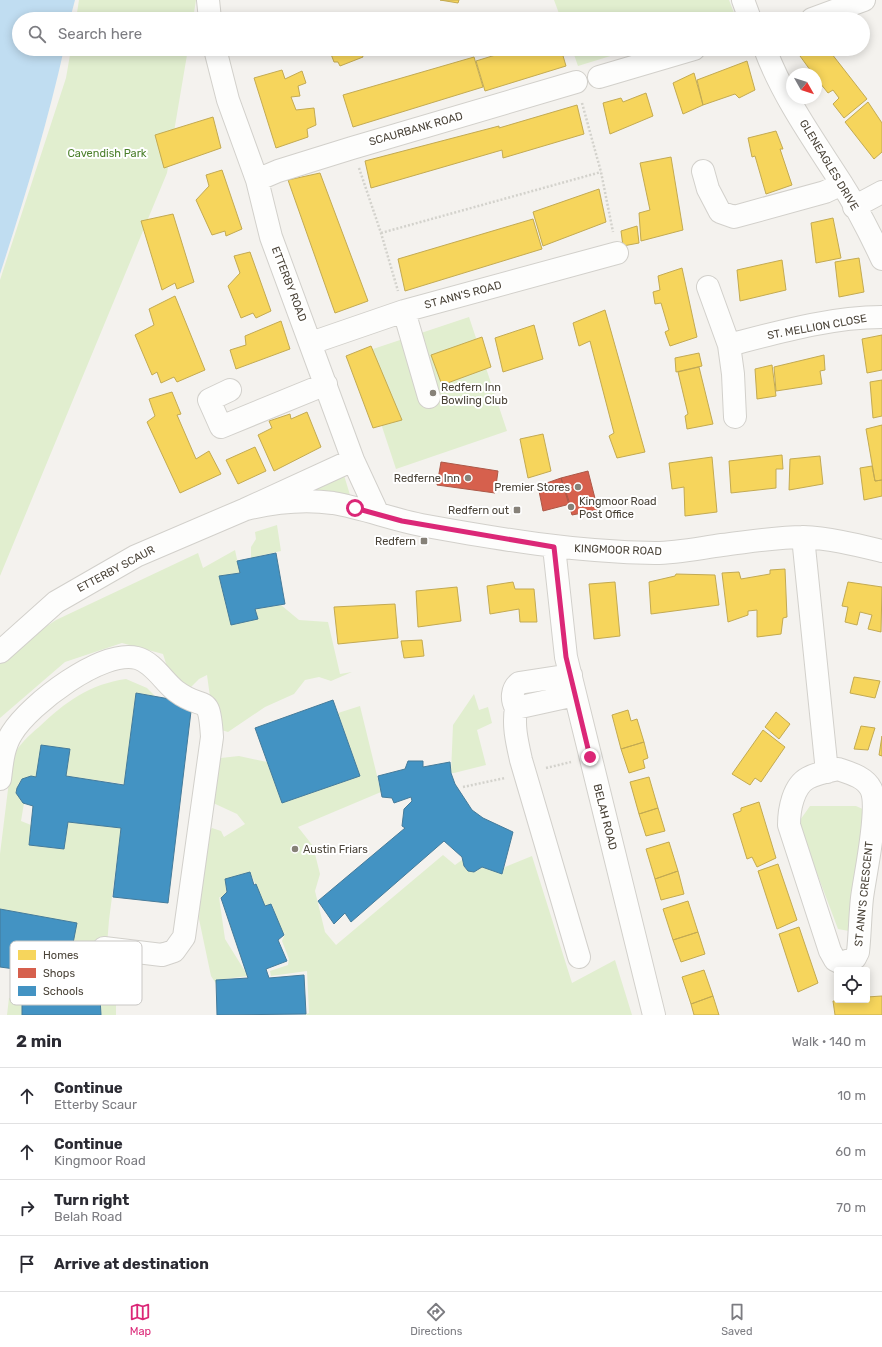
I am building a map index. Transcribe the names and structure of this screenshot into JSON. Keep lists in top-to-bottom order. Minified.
{"streets":{"street":["SCAURBANK ROAD","GLENEAGLES DRIVE","ETTERBY ROAD","ST ANN'S ROAD","ST. MELLION CLOSE","KINGMOOR ROAD","ETTERBY SCAUR","BELAH ROAD","ST ANN'S CRESCENT"]},"crossings":[["SCAURBANK ROAD","ETTERBY ROAD"],["ETTERBY ROAD","ST ANN'S ROAD"],["ETTERBY ROAD","KINGMOOR ROAD"],["ETTERBY ROAD","ETTERBY SCAUR"],["KINGMOOR ROAD","ETTERBY SCAUR"],["KINGMOOR ROAD","BELAH ROAD"]],"parks":["Cavendish Park"],"places":{"other":["Redfern Inn Bowling Club","Redferne Inn","Premier Stores","Kingmoor Road Post Office","Austin Friars"],"transit":["Redfern out","Redfern"]},"legend":["Homes","Shops","Schools"],"north":"bottom right","page":{"search":"Search here","heading":["2 min","Walk · 140 m"],"list":[["Continue","Etterby Scaur","10 m"],["Continue","Kingmoor Road","60 m"],["Turn right","Belah Road","70 m"],"Arrive at destination"],"nav":["Map","Directions","Saved"]}}
